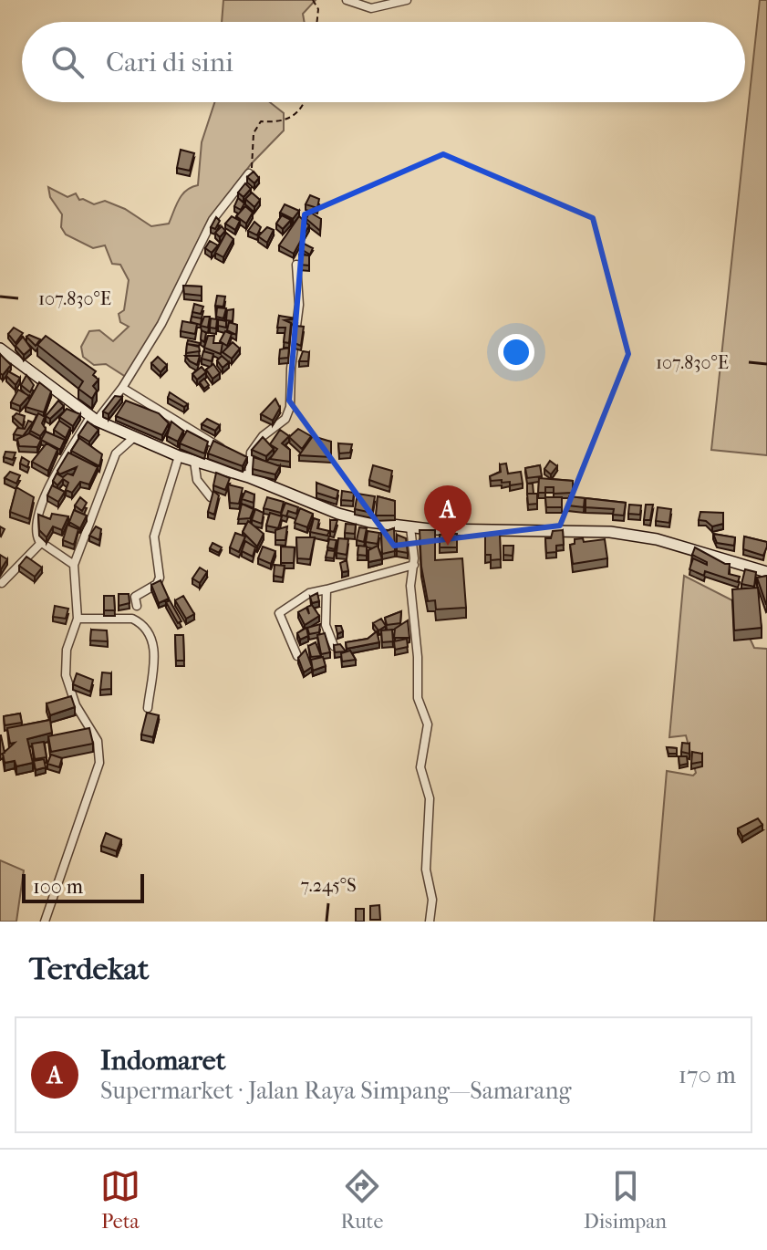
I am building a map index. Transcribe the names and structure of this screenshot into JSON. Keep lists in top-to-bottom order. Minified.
{"scale_bar":"100 m","page":{"search":"Cari di sini","pins":"A","scale":"100 m","heading":"Terdekat","list":[{"mark":"A","name":"Indomaret","note":"Supermarket · Jalan Raya Simpang—Samarang","value":"170 m"}],"nav":["Peta","Rute","Disimpan"]},"coordinates":["107.830°E","7.245°S"]}
